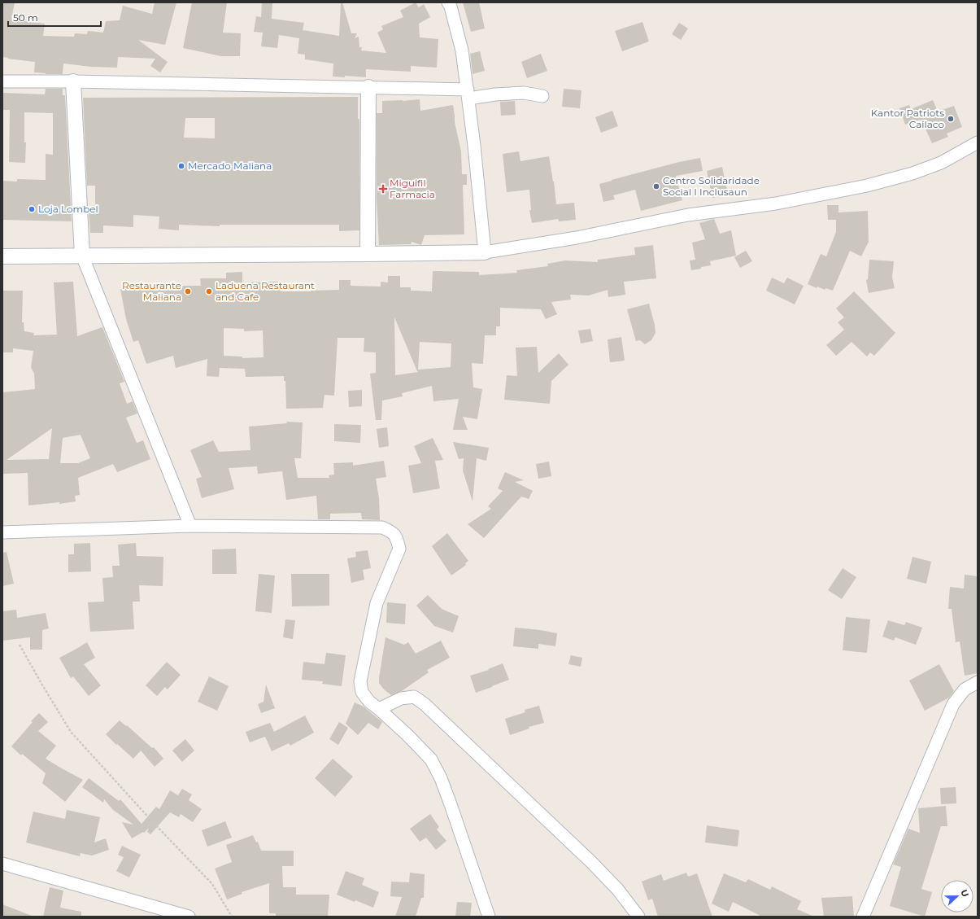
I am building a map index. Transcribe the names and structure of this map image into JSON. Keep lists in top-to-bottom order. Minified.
{"places":{"other":["Kantor Patriots Cailaco","Mercado Maliana","Centro Solidaridade Social I Inclusaun","Loja Lombel","Restaurante Maliana","Laduena Restaurant and Cafe"],"health":["Miguifil Farmacia"]},"scale_bar":"50 m","north":"right"}
